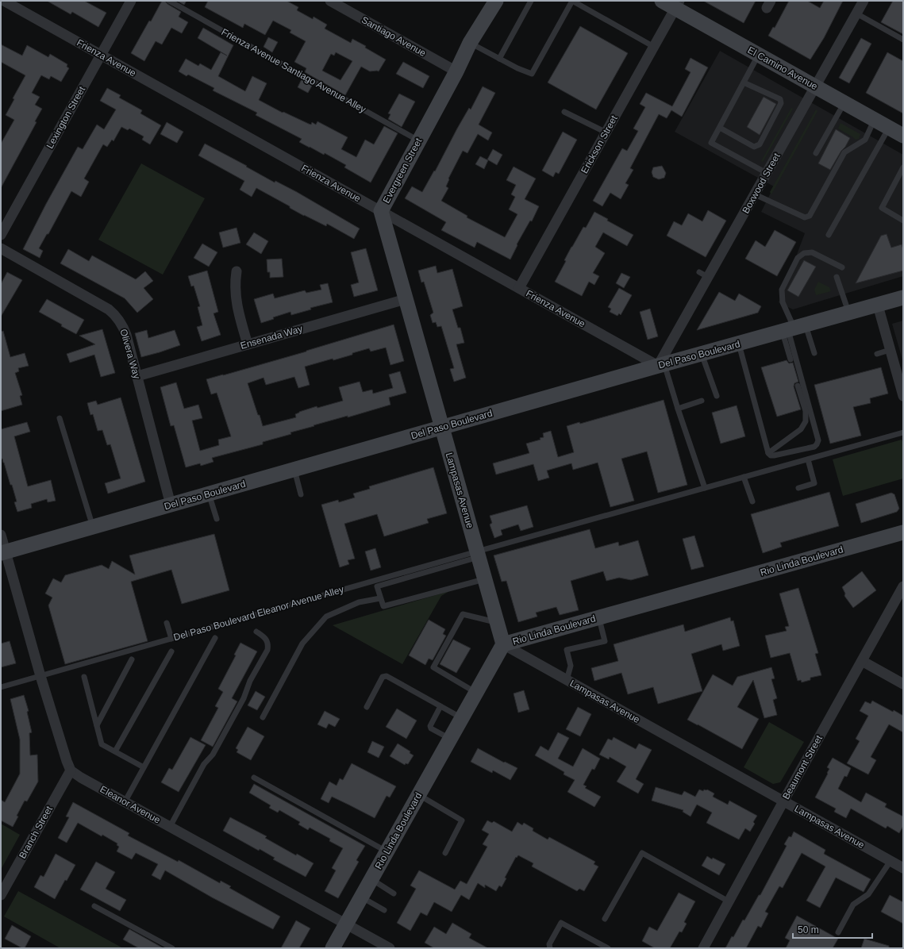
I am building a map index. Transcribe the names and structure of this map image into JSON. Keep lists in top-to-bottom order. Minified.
{"streets":{"main road":["El Camino Avenue","Evergreen Street","Del Paso Boulevard","Lampasas Avenue","Rio Linda Boulevard"],"street":["Santiago Avenue","Frienza Avenue","Lexington Street","Erickson Street","Boxwood Street","Ensenada Way","Olivera Way","Beaumont Street","Eleanor Avenue","Branch Street"],"lane":["Frienza Avenue Santiago Avenue Alley","Del Paso Boulevard Eleanor Avenue Alley"]},"crossings":[["Santiago Avenue","Evergreen Street"],["Frienza Avenue","Lexington Street"],["Frienza Avenue","Erickson Street"],["Frienza Avenue","Evergreen Street"],["Frienza Avenue","Boxwood Street"],["Frienza Avenue","Del Paso Boulevard"],["El Camino Avenue","Erickson Street"],["El Camino Avenue","Boxwood Street"],["Frienza Avenue Santiago Avenue Alley","Evergreen Street"],["Evergreen Street","Ensenada Way"],["Evergreen Street","Del Paso Boulevard"],["Evergreen Street","Lampasas Avenue"],["Boxwood Street","Del Paso Boulevard"],["Ensenada Way","Olivera Way"],["Olivera Way","Del Paso Boulevard"],["Del Paso Boulevard","Lampasas Avenue"],["Lampasas Avenue","Rio Linda Boulevard"],["Lampasas Avenue","Del Paso Boulevard Eleanor Avenue Alley"],["Lampasas Avenue","Beaumont Street"],["Rio Linda Boulevard","Eleanor Avenue"],["Eleanor Avenue","Branch Street"]],"scale_bar":"50 m"}
